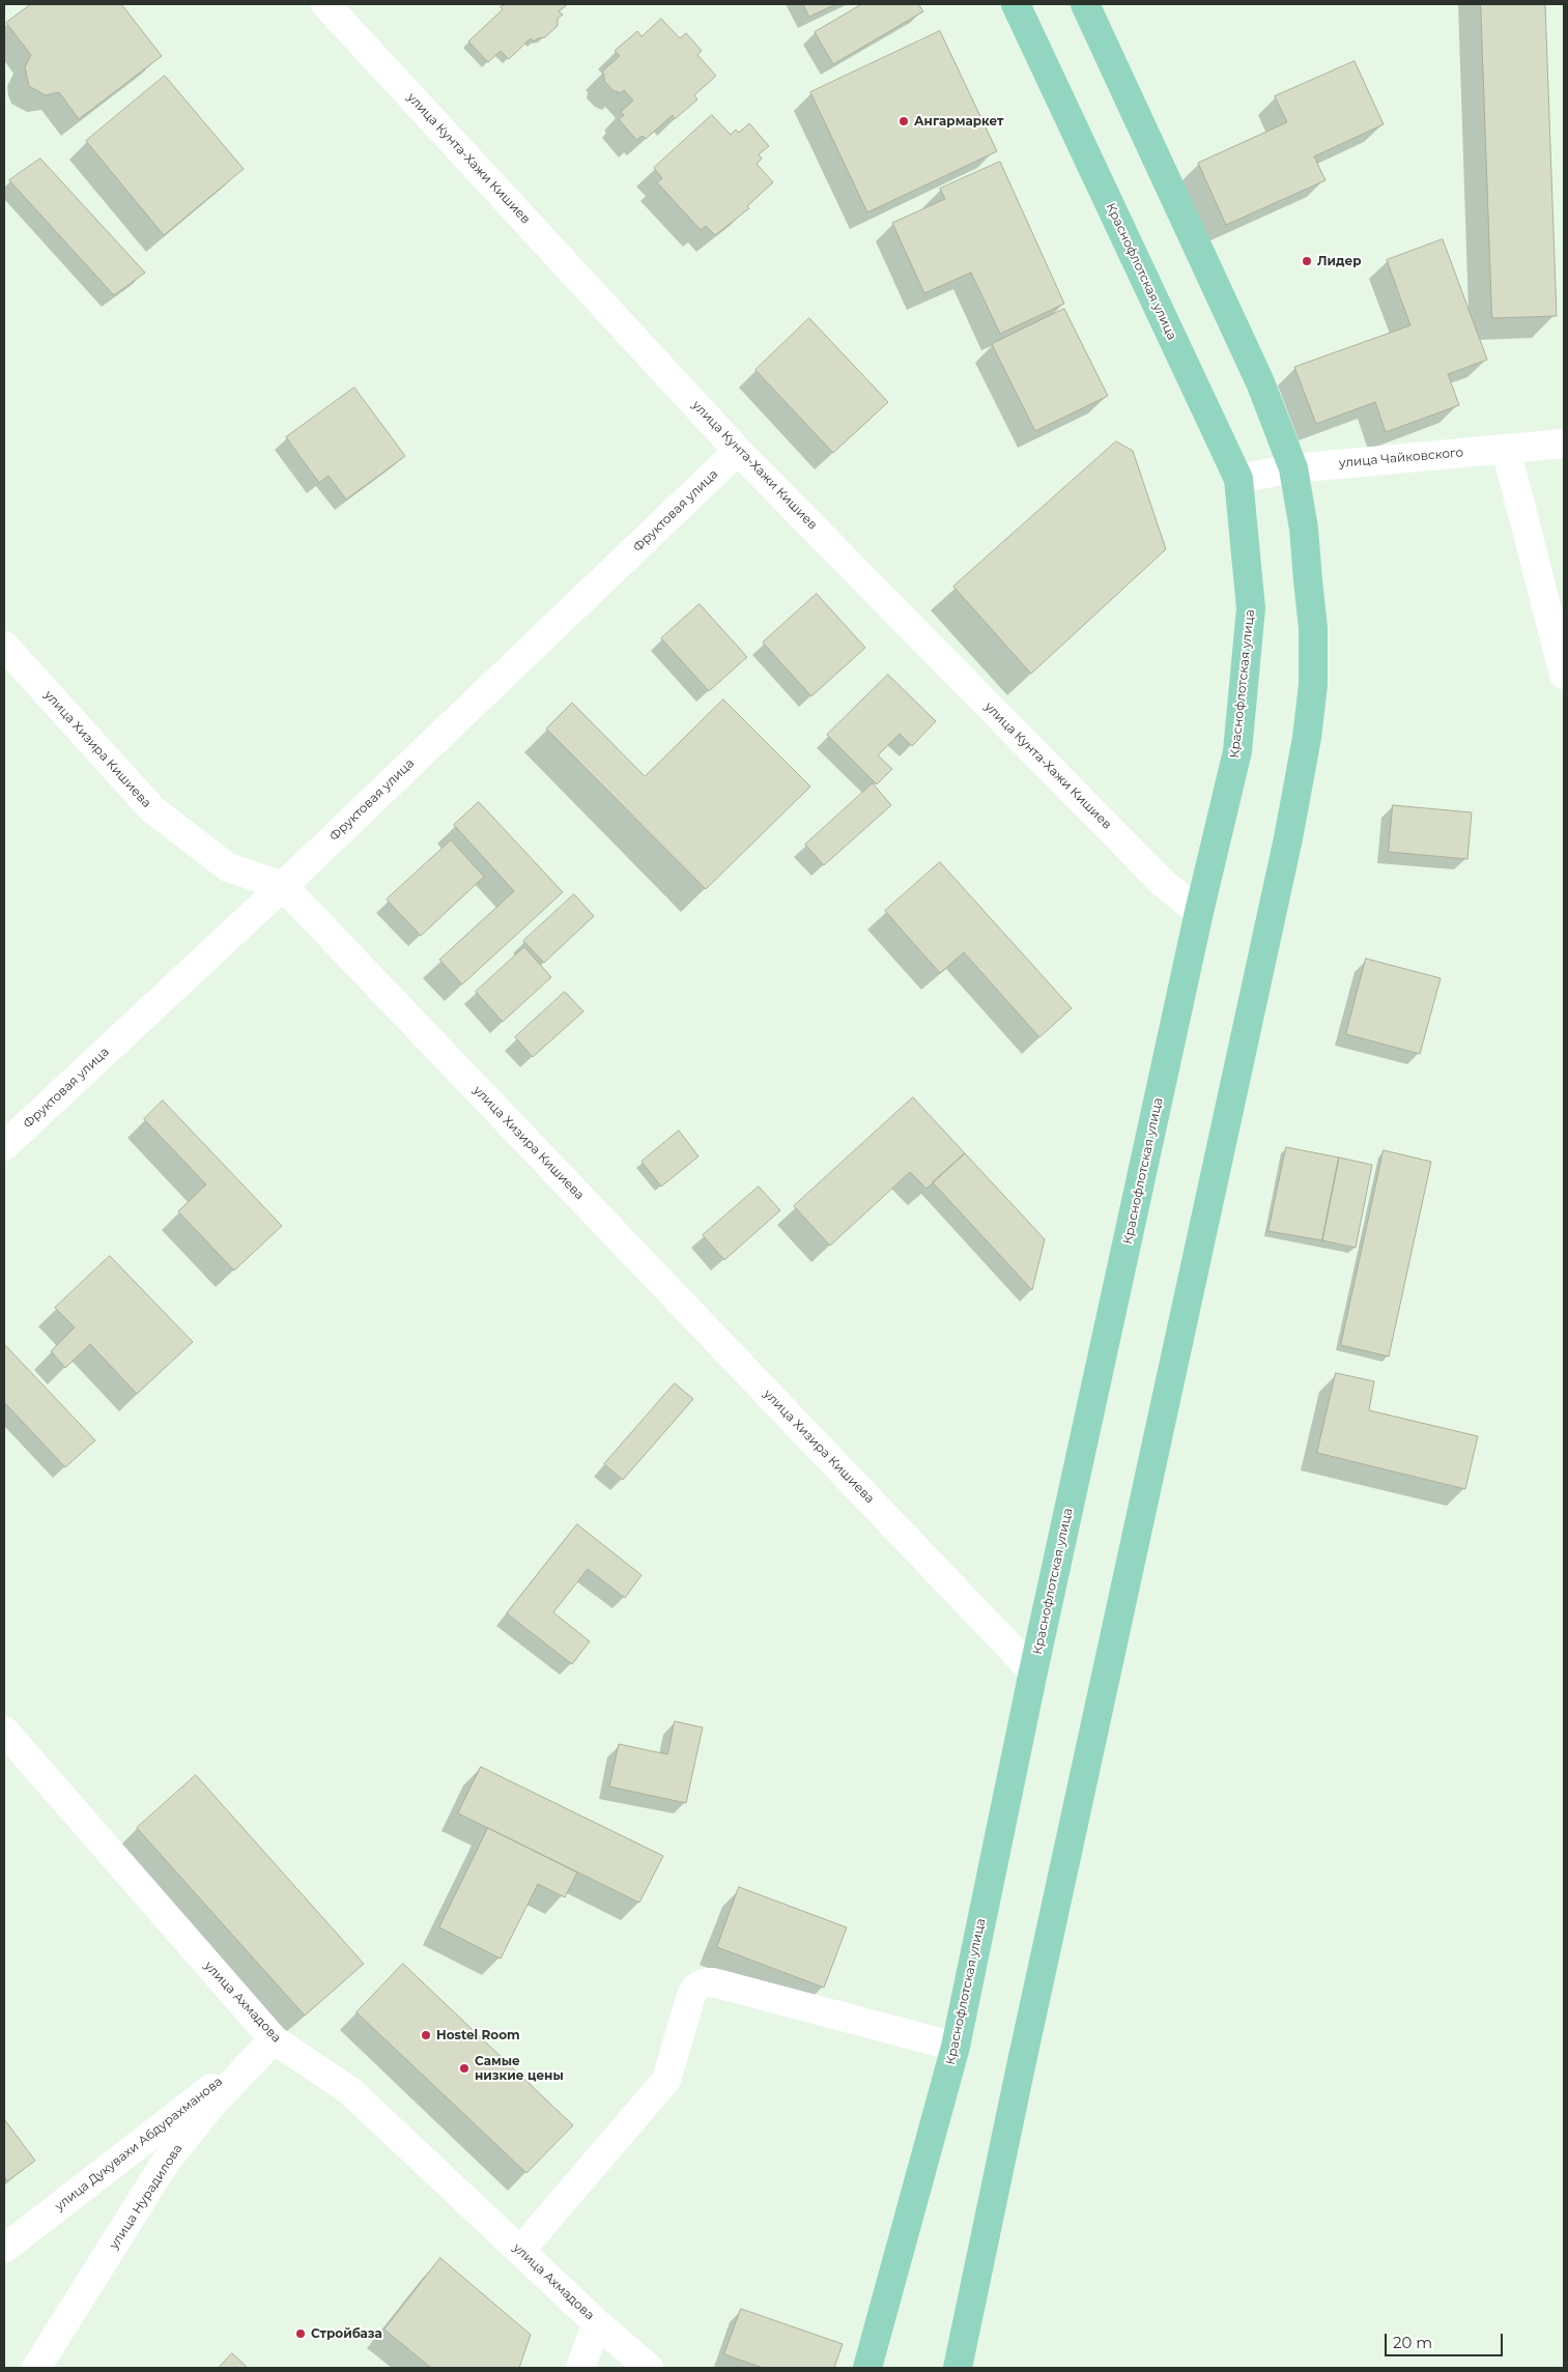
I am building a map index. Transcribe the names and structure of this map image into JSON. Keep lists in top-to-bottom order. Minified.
{"streets":{"main road":["Краснофлотская улица"],"street":["улица Кунта-Хажи Кишиев","улица Чайковского","Фруктовая улица","улица Хизира Кишиева","улица Ахмадова","улица Дукувахи Абдурахманова","улица Нурадилова"]},"crossings":[["улица Кунта-Хажи Кишиев","Краснофлотская улица"],["улица Кунта-Хажи Кишиев","Фруктовая улица"],["Краснофлотская улица","улица Чайковского"],["Краснофлотская улица","улица Хизира Кишиева"],["Фруктовая улица","улица Хизира Кишиева"],["улица Ахмадова","улица Дукувахи Абдурахманова"],["улица Ахмадова","улица Нурадилова"],["улица Дукувахи Абдурахманова","улица Нурадилова"]],"places":["Ангармаркет","Лидер","Hostel Room","Самые низкие цены","Стройбаза"],"scale_bar":"20 m"}
